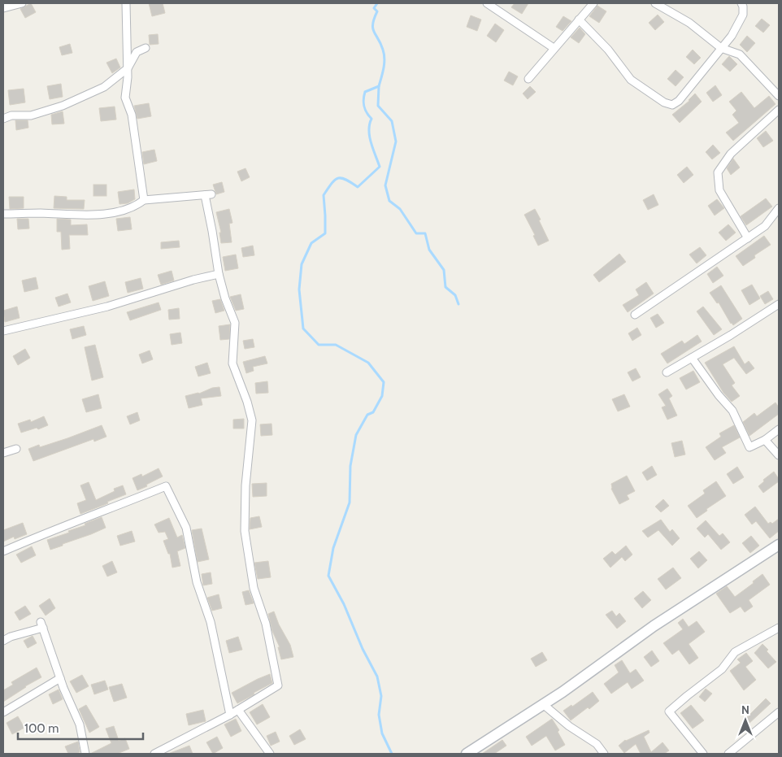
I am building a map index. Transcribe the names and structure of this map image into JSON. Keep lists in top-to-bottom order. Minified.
{"scale_bar":"100 m","north":"top"}
